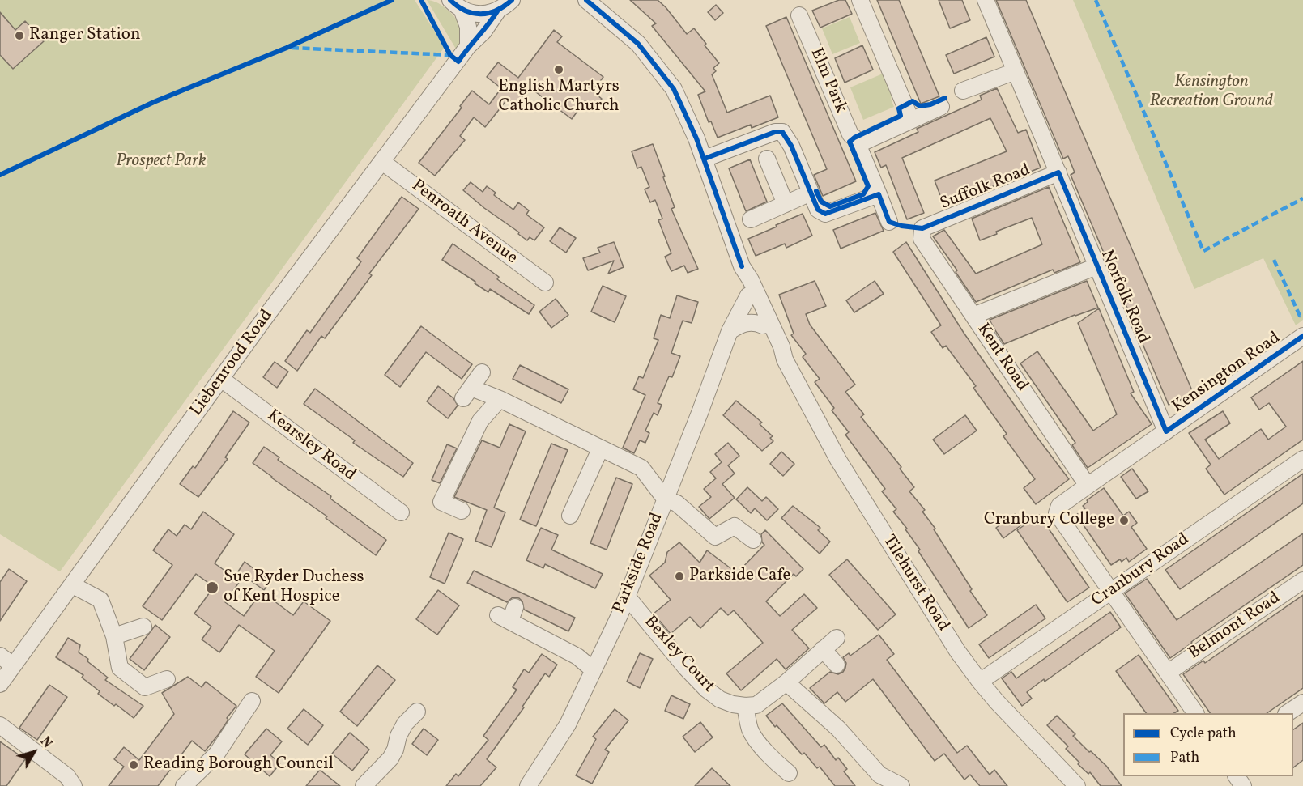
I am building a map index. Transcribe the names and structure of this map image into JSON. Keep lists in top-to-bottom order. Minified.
{"streets":{"street":["Elm Park","Suffolk Road","Penroath Avenue","Norfolk Road","Kent Road","Liebenrood Road","Kensington Road","Kearsley Road","Parkside Road","Cranbury Road","Tilehurst Road","Belmont Road","Bexley Court"]},"crossings":[["Suffolk Road","Norfolk Road"],["Suffolk Road","Kent Road"],["Penroath Avenue","Liebenrood Road"],["Norfolk Road","Kensington Road"],["Kent Road","Kensington Road"],["Liebenrood Road","Kearsley Road"],["Kensington Road","Cranbury Road"],["Parkside Road","Tilehurst Road"],["Parkside Road","Bexley Court"],["Cranbury Road","Tilehurst Road"]],"parks":["Kensington Recreation Ground","Prospect Park"],"places":["Ranger Station","English Martyrs Catholic Church","Cranbury College","Parkside Cafe","Sue Ryder Duchess of Kent Hospice","Reading Borough Council"],"legend":["Cycle path","Path"],"north":"top right"}
